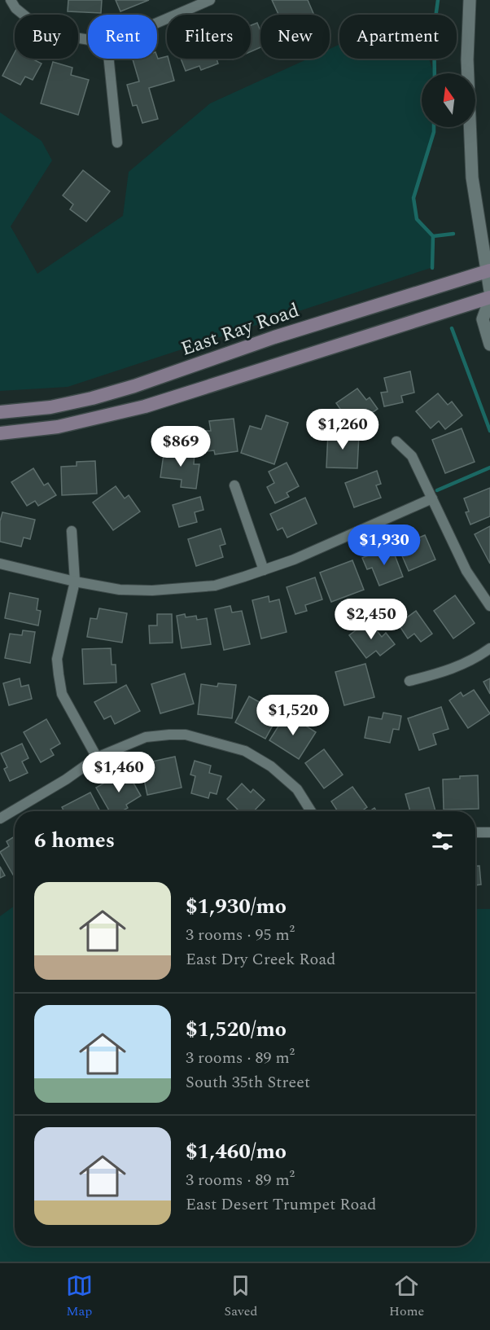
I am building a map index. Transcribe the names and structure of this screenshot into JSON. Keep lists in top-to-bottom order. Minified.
{"streets":{"main road":["East Ray Road"]},"north":"top","page":{"chip":["Buy","Rent","Filters","New","Apartment"],"price":["$1,260","$869","$1,930","$2,450","$1,520","$1,460"],"heading":"6 homes","list":[{"name":"$1,930/mo","note":"3 rooms · 95 m² · East Dry Creek Road"},{"name":"$1,520/mo","note":"3 rooms · 89 m² · South 35th Street"},{"name":"$1,460/mo","note":"3 rooms · 89 m² · East Desert Trumpet Road"}],"tabs":["Map","Saved","Home"]}}
